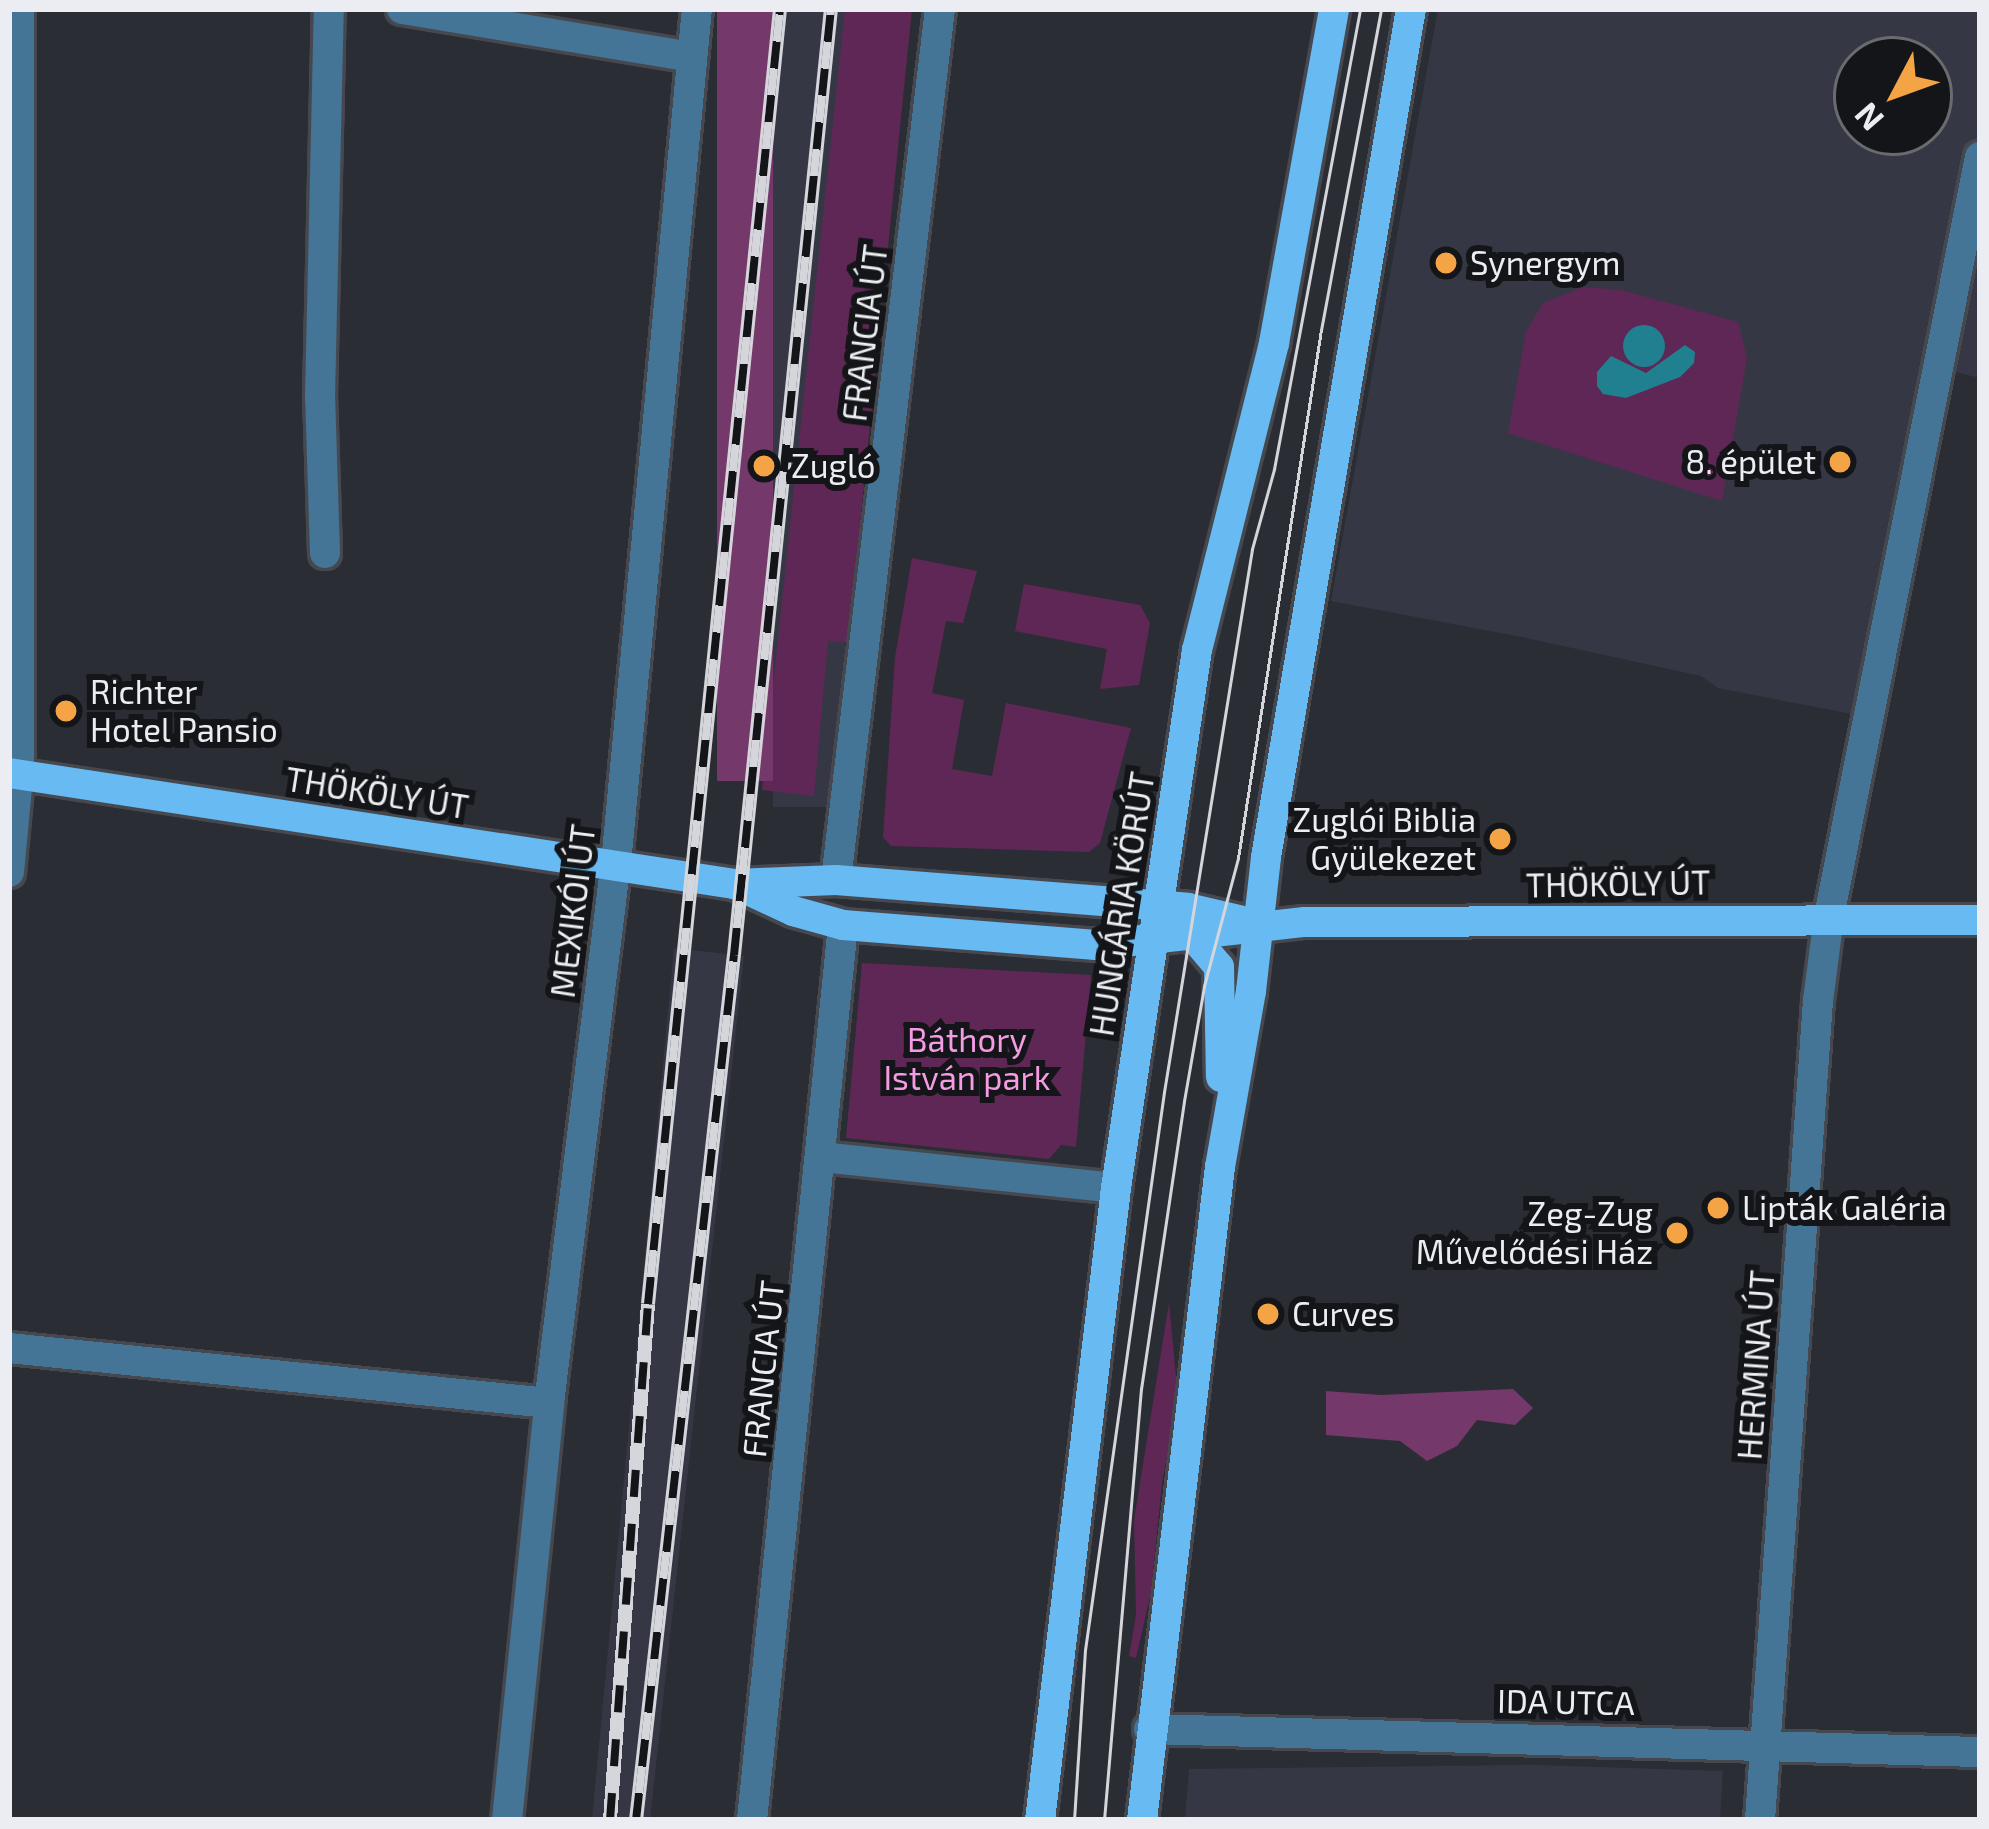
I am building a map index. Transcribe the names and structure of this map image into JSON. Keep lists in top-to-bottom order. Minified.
{"streets":{"main road":["THÖKÖLY ÚT","HUNGÁRIA KÖRÚT"],"street":["FRANCIA ÚT","MEXIKÓI ÚT","HERMINA ÚT","IDA UTCA"]},"crossings":[["FRANCIA ÚT","THÖKÖLY ÚT"],["THÖKÖLY ÚT","HUNGÁRIA KÖRÚT"],["THÖKÖLY ÚT","MEXIKÓI ÚT"],["THÖKÖLY ÚT","HERMINA ÚT"],["HERMINA ÚT","IDA UTCA"]],"parks":["Báthory István park"],"places":["Synergym","8. épület","Zugló","Richter Hotel Pansio","Zuglói Biblia Gyülekezet","Lipták Galéria","Zeg-Zug Művelődési Ház","Curves"],"north":"bottom left"}
